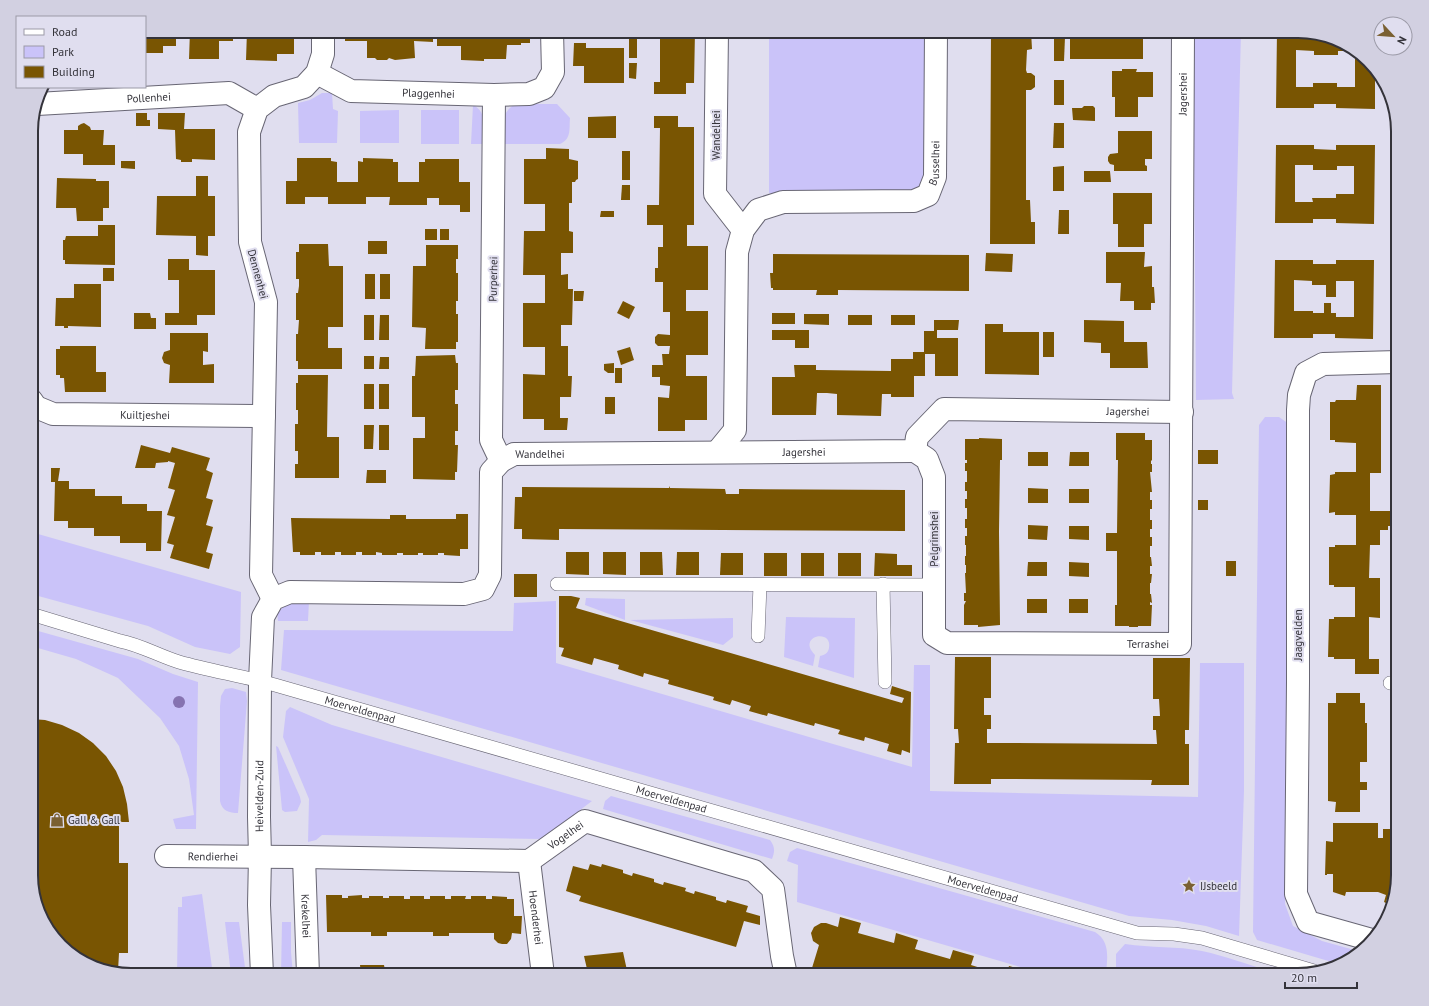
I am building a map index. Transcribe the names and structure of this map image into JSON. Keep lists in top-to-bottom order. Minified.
{"streets":{"street":["Plaggenhei","Jagershei","Pollenhei","Wandelhei","Busselhei","Dennenhei","Purperhei","Kuiltjeshei","Pelgrimshei","Jaagvelden","Terrashei","Heivelden-Zuid","Vogelhei","Rendierhei","Krekelhei","Hoenderhei"],"lane":["Moerveldenpad"]},"crossings":[["Plaggenhei","Purperhei"],["Jagershei","Wandelhei"],["Jagershei","Pelgrimshei"],["Jagershei","Terrashei"],["Pollenhei","Dennenhei"],["Wandelhei","Busselhei"],["Wandelhei","Dennenhei"],["Wandelhei","Purperhei"],["Wandelhei","Heivelden-Zuid"],["Dennenhei","Kuiltjeshei"],["Dennenhei","Heivelden-Zuid"],["Pelgrimshei","Terrashei"],["Moerveldenpad","Heivelden-Zuid"],["Heivelden-Zuid","Rendierhei"],["Vogelhei","Hoenderhei"]],"places":{"shop":["Gall & Gall"],"place":["IJsbeeld"]},"legend":["Road","Park","Building"],"scale_bar":"20 m","north":"bottom right"}
